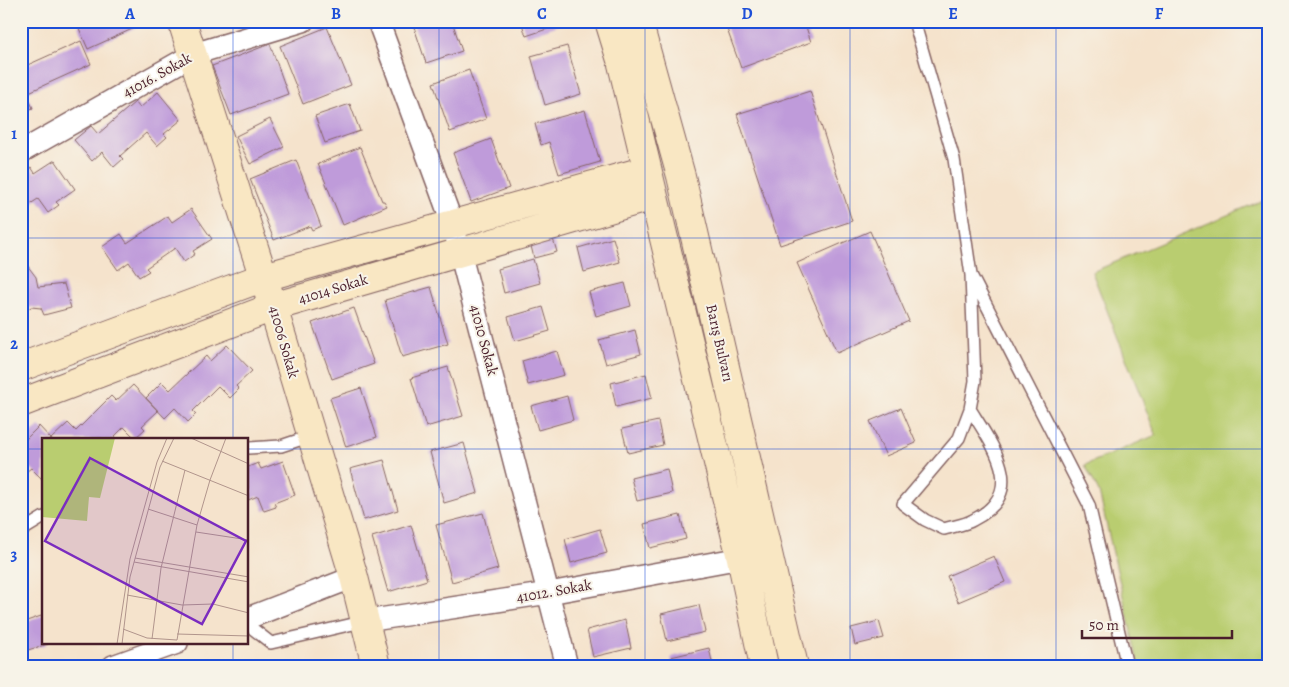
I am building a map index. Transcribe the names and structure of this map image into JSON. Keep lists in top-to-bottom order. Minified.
{"streets":{"street":["41016. Sokak","41014 Sokak","41010 Sokak","41006 Sokak","Barış Bulvarı","41012. Sokak"]},"crossings":[["41016. Sokak","41006 Sokak"],["41014 Sokak","41010 Sokak"],["41014 Sokak","41006 Sokak"],["41014 Sokak","Barış Bulvarı"],["41010 Sokak","41012. Sokak"],["41006 Sokak","41012. Sokak"],["Barış Bulvarı","41012. Sokak"]],"scale_bar":"50 m","grid":{"columns":["A","B","C","D","E","F"],"rows":["1","2","3"]}}
